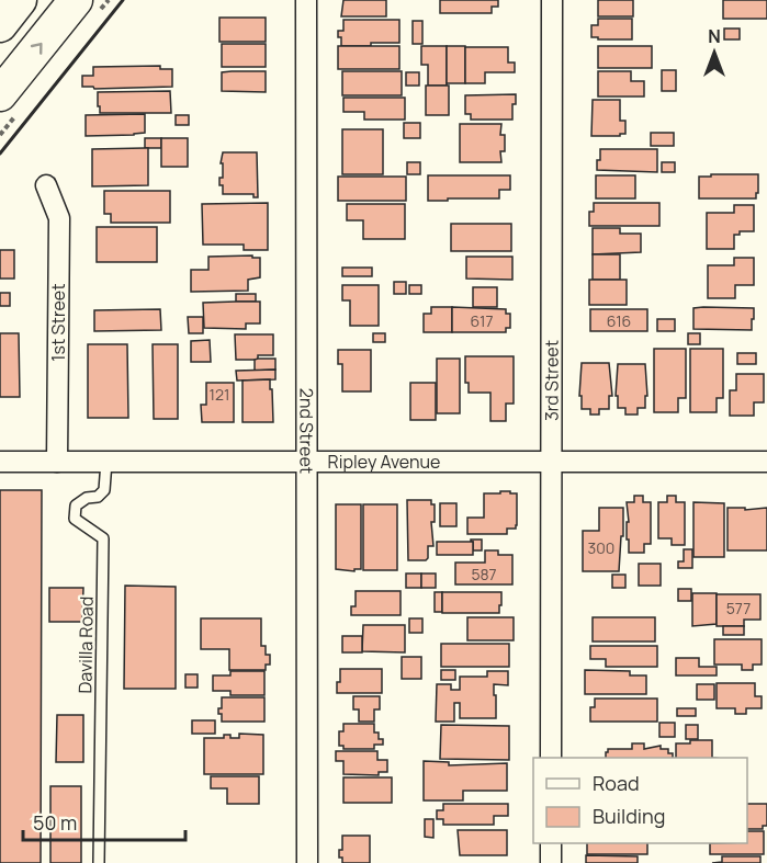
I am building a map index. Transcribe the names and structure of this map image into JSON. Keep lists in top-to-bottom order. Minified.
{"streets":{"street":["1st Street","3rd Street","2nd Street","Ripley Avenue"],"lane":["Davilla Road"]},"crossings":[["1st Street","Ripley Avenue"],["3rd Street","Ripley Avenue"],["2nd Street","Ripley Avenue"],["Ripley Avenue","Davilla Road"]],"house_numbers":["617","616","121","300","587","577"],"legend":["Road","Building"],"scale_bar":"50 m","north":"top"}
